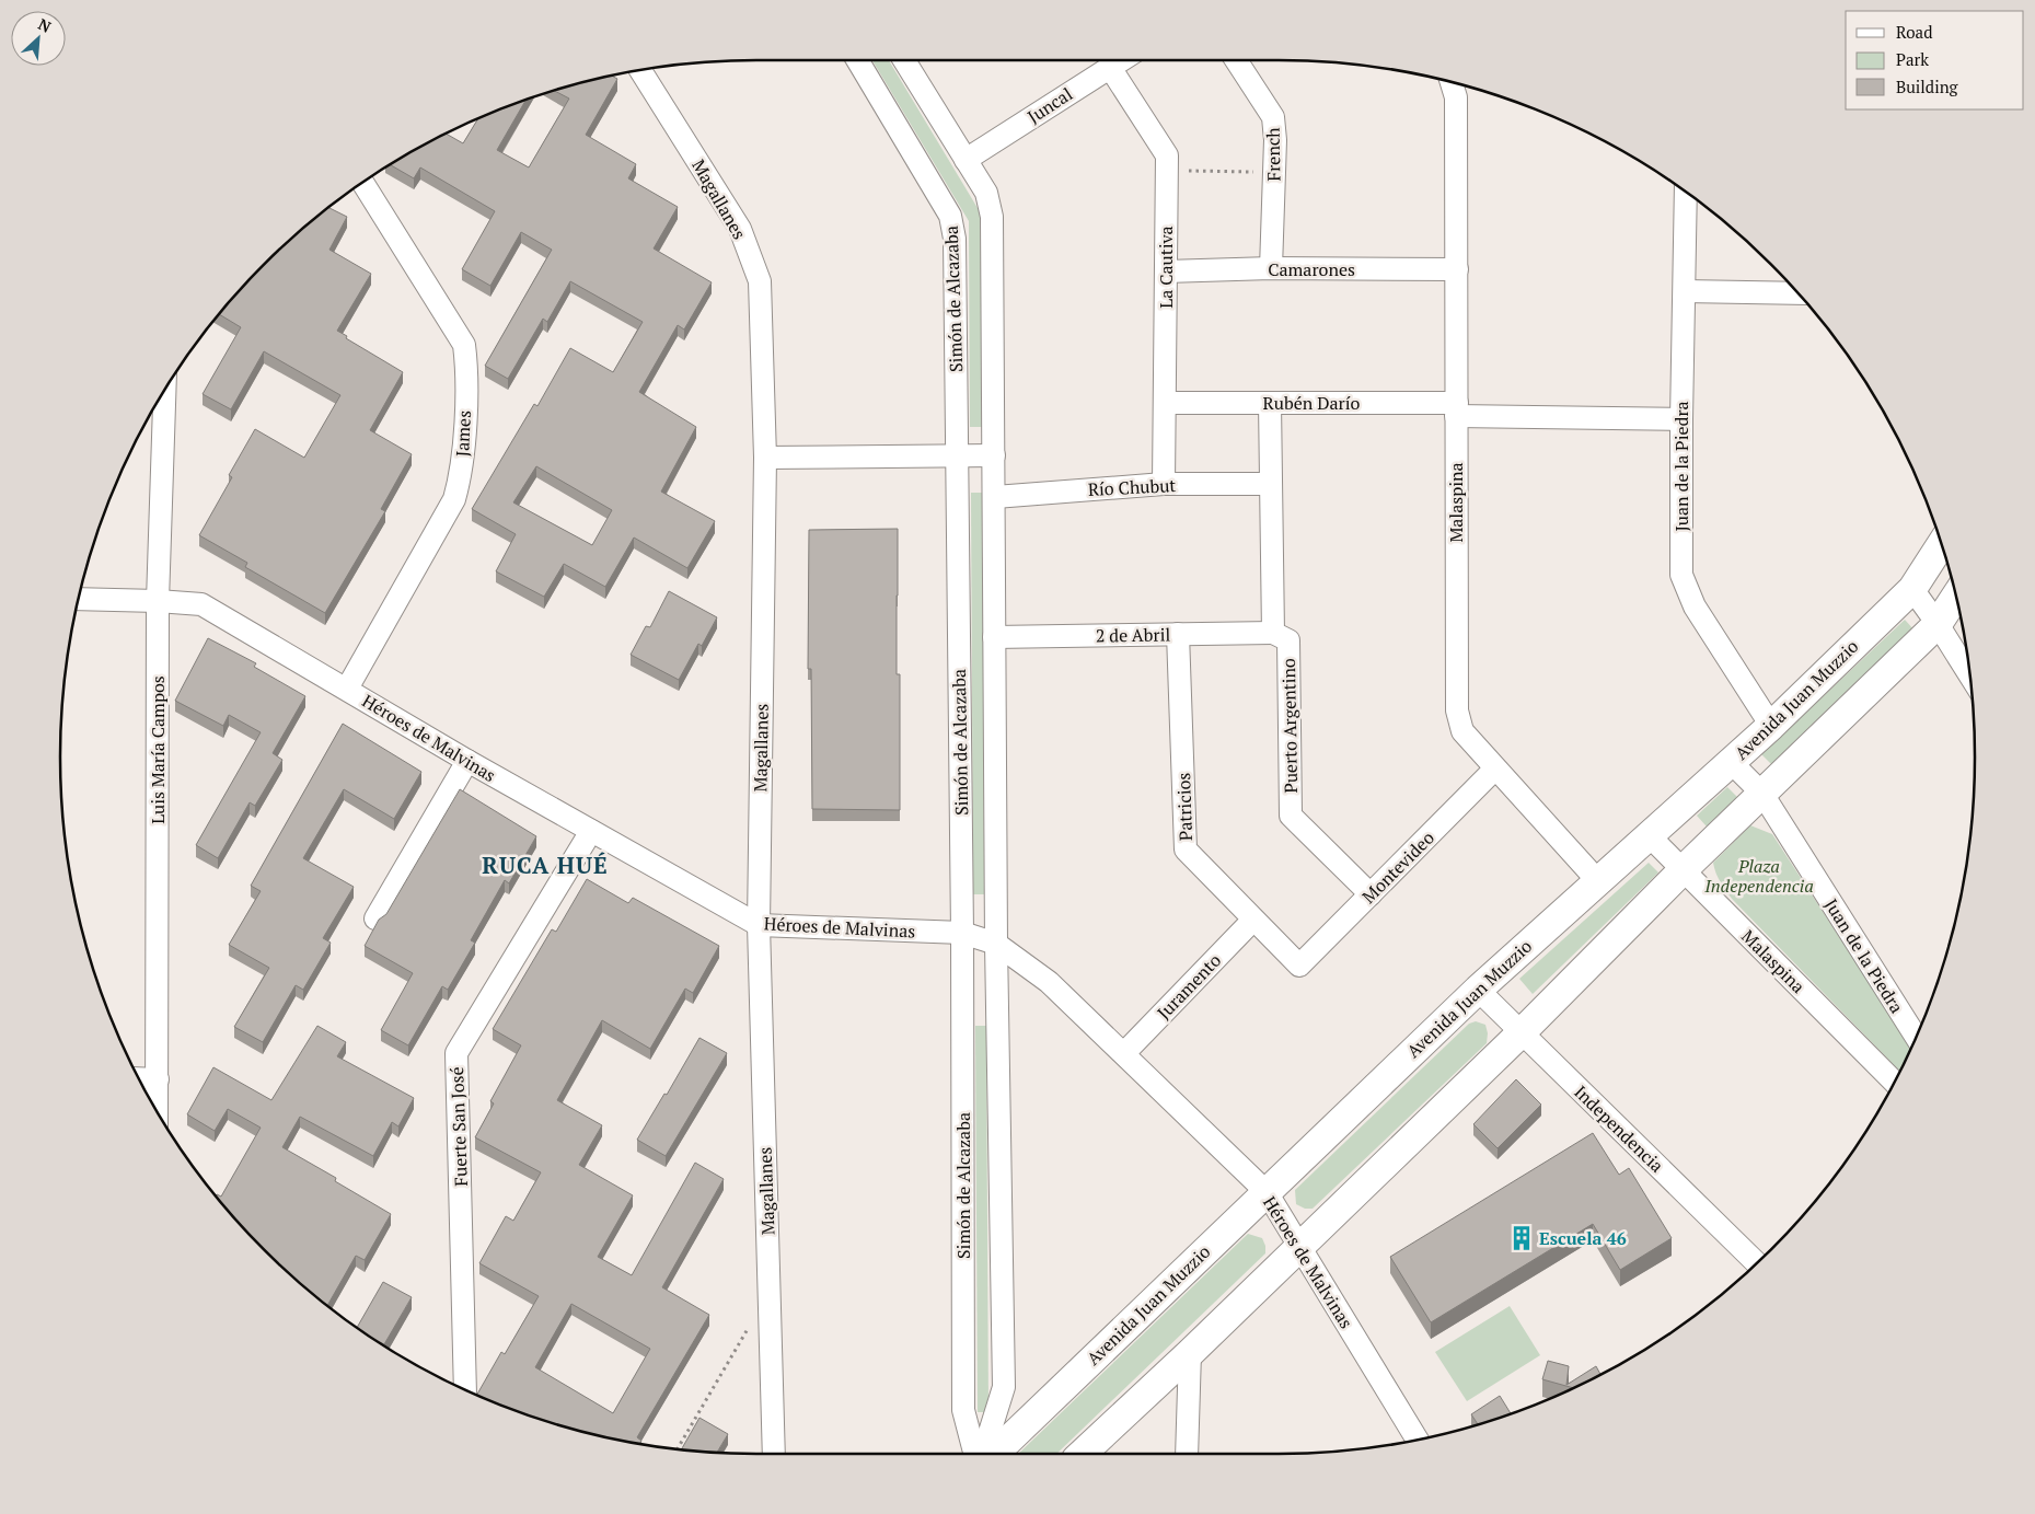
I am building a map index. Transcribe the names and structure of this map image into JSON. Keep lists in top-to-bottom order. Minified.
{"streets":{"main road":["Avenida Juan Muzzio"],"street":["Juncal","French","Magallanes","La Cautiva","Camarones","Simón de Alcazaba","Rubén Darío","James","Juan de la Piedra","Río Chubut","Malaspina","2 de Abril","Puerto Argentino","Héroes de Malvinas","Luis María Campos","Patricios","Montevideo","Juramento","Fuerte San José","Independencia"]},"crossings":[["Juncal","La Cautiva"],["Juncal","Simón de Alcazaba"],["French","Camarones"],["Magallanes","Héroes de Malvinas"],["La Cautiva","Camarones"],["La Cautiva","Rubén Darío"],["La Cautiva","Río Chubut"],["Camarones","Malaspina"],["Simón de Alcazaba","Río Chubut"],["Simón de Alcazaba","2 de Abril"],["Simón de Alcazaba","Héroes de Malvinas"],["Rubén Darío","Juan de la Piedra"],["Rubén Darío","Malaspina"],["Rubén Darío","Puerto Argentino"],["James","Héroes de Malvinas"],["Juan de la Piedra","Avenida Juan Muzzio"],["Río Chubut","Puerto Argentino"],["Malaspina","Avenida Juan Muzzio"],["Malaspina","Montevideo"],["2 de Abril","Puerto Argentino"],["2 de Abril","Patricios"],["Avenida Juan Muzzio","Héroes de Malvinas"],["Avenida Juan Muzzio","Independencia"],["Puerto Argentino","Montevideo"],["Héroes de Malvinas","Luis María Campos"],["Héroes de Malvinas","Juramento"],["Héroes de Malvinas","Fuerte San José"],["Patricios","Montevideo"],["Patricios","Juramento"]],"districts":["RUCA HUÉ"],"parks":["Plaza Independencia"],"places":{"building":["Escuela 46"]},"legend":["Road","Park","Building"],"north":"top right"}
